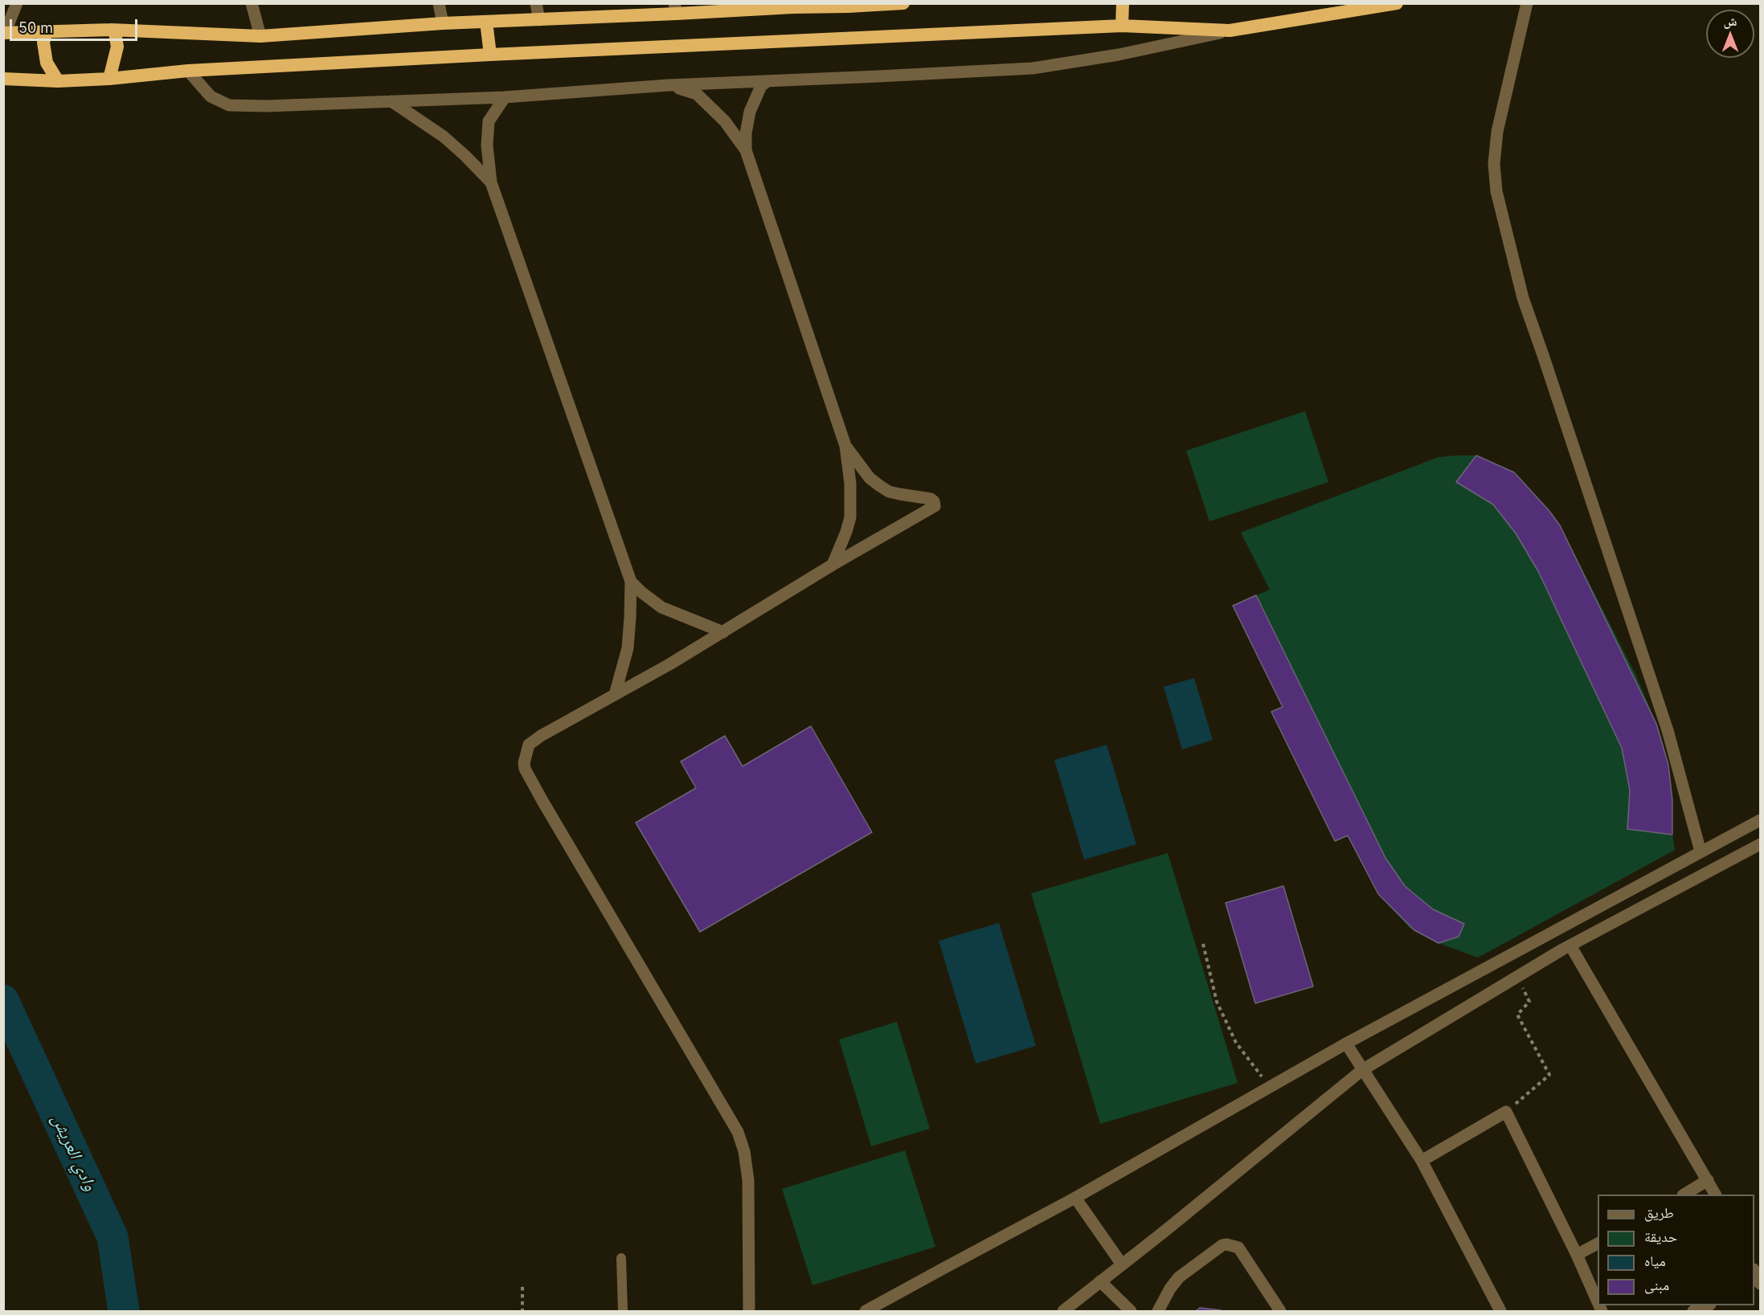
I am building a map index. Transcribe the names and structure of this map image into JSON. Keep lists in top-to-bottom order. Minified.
{"water":["وادي العريش"],"legend":["طريق","حديقة","مياه","مبنى"],"scale_bar":"50 m","north":"top"}
